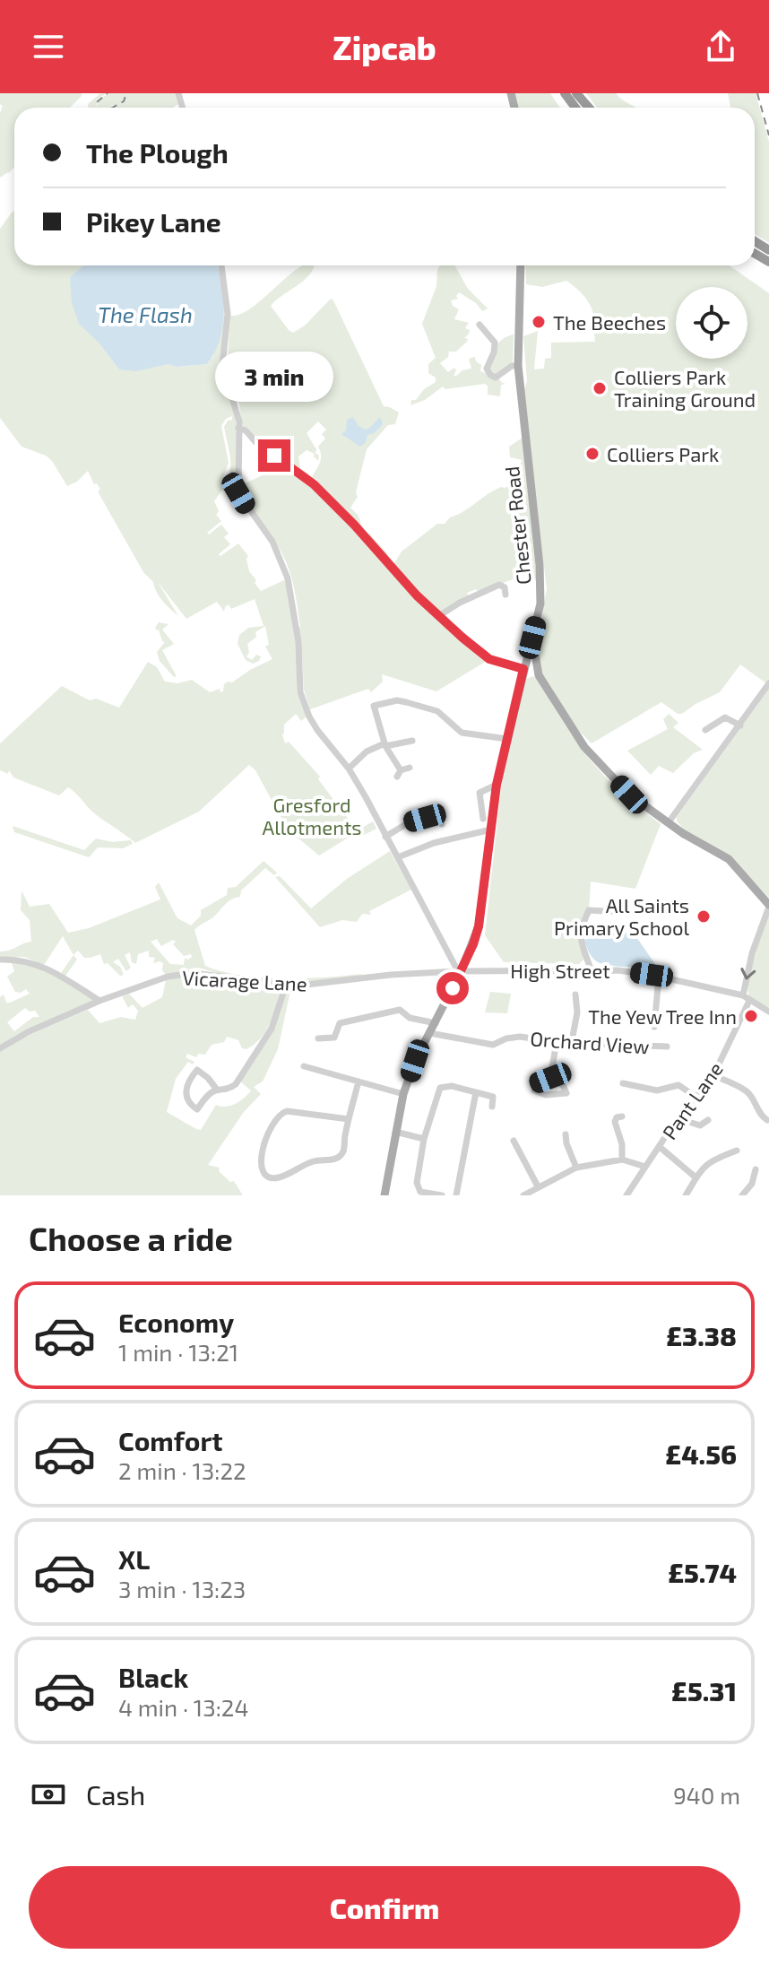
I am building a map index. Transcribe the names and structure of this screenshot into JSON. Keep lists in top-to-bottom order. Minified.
{"streets":{"main road":["Chester Road"],"street":["High Street","Vicarage Lane","Orchard View","Pant Lane"]},"crossings":[["Chester Road","High Street"],["Chester Road","Vicarage Lane"],["Chester Road","Orchard View"],["High Street","Vicarage Lane"],["High Street","Pant Lane"]],"water":["The Flash"],"parks":["Gresford Allotments"],"places":["The Beeches","Colliers Park Training Ground","Colliers Park","All Saints Primary School","The Yew Tree Inn"],"page":{"header":"Zipcab","banner":["The Plough","Pikey Lane"],"bubble":"3 min","heading":"Choose a ride","list":[{"name":"Economy","note":"1 min · 13:21","value":"£3.38"},{"name":"Comfort","note":"2 min · 13:22","value":"£4.56"},{"name":"XL","note":"3 min · 13:23","value":"£5.74"},{"name":"Black","note":"4 min · 13:24","value":"£5.31"}],"pay":["Cash","940 m"],"buttons":"Confirm"}}
